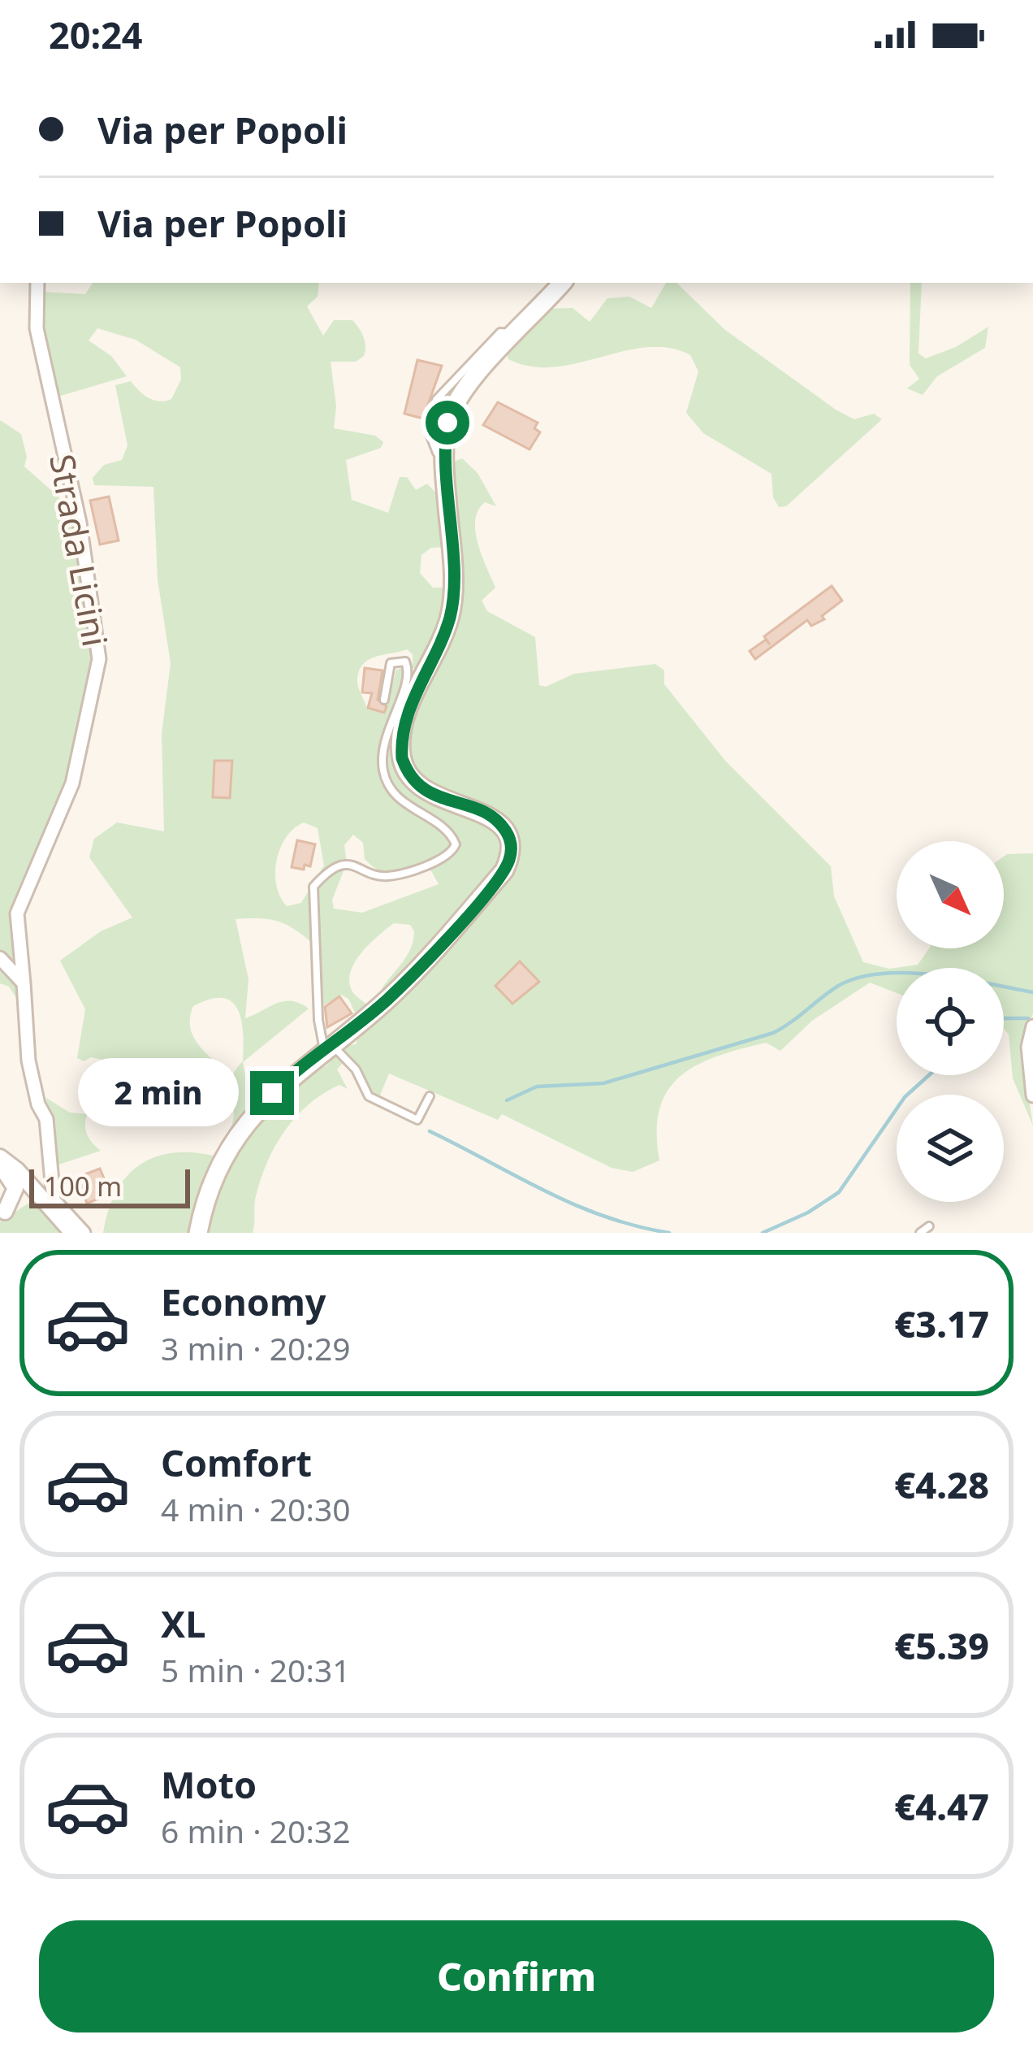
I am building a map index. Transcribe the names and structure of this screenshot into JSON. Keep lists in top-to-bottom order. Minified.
{"streets":{"street":["Strada Licini"]},"scale_bar":"100 m","north":"bottom right","page":{"status":"20:24","banner":["Via per Popoli","Via per Popoli"],"bubble":"2 min","scale":"100 m","list":[{"name":"Economy","note":"3 min · 20:29","value":"€3.17"},{"name":"Comfort","note":"4 min · 20:30","value":"€4.28"},{"name":"XL","note":"5 min · 20:31","value":"€5.39"},{"name":"Moto","note":"6 min · 20:32","value":"€4.47"}],"buttons":"Confirm"}}
